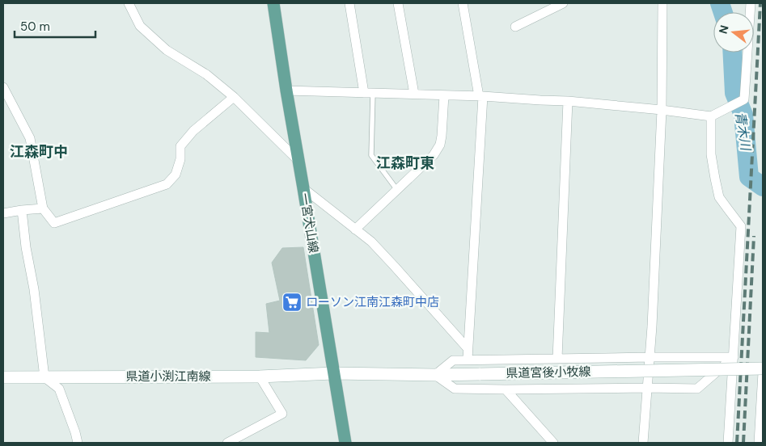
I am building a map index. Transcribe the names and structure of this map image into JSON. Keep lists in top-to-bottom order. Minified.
{"streets":{"main road":["一宮犬山線","県道宮後小牧線","県道小渕江南線"]},"crossings":[["一宮犬山線","県道宮後小牧線"],["一宮犬山線","県道小渕江南線"],["県道宮後小牧線","県道小渕江南線"]],"districts":["江森町中","江森町東"],"water":["青木川"],"places":{"supermarket":["ローソン江南江森町中店"]},"scale_bar":"50 m","north":"left"}
